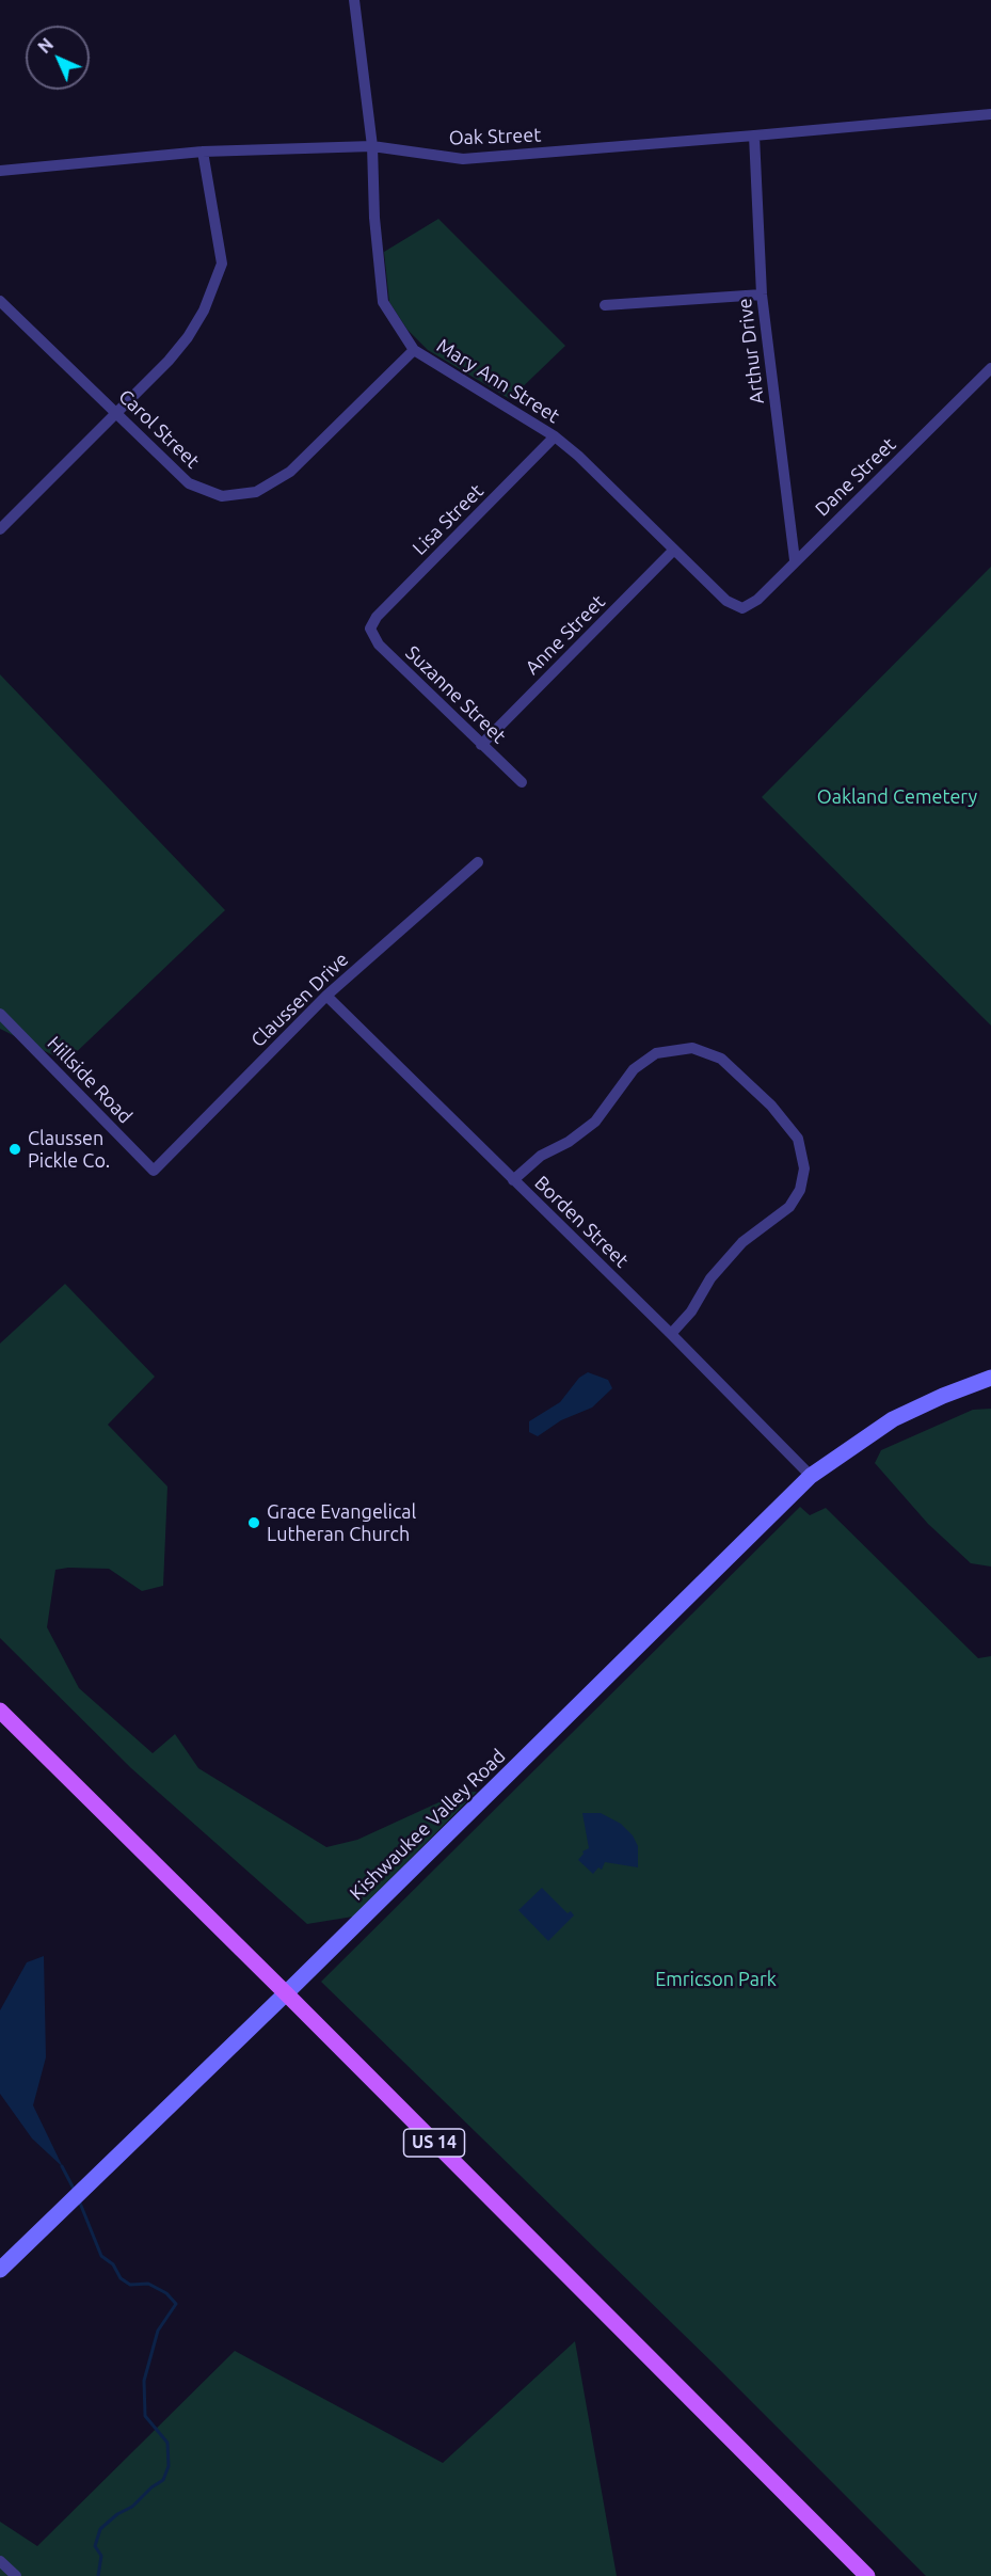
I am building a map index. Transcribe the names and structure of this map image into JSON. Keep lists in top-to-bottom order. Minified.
{"streets":{"main road":["US 14"],"street":["Oak Street","Arthur Drive","Mary Ann Street","Carol Street","Dane Street","Lisa Street","Anne Street","Suzanne Street","Claussen Drive","Hillside Road","Borden Street","Kishwaukee Valley Road"]},"crossings":[["Oak Street","Arthur Drive"],["Oak Street","Mary Ann Street"],["Arthur Drive","Dane Street"],["Mary Ann Street","Carol Street"],["Mary Ann Street","Dane Street"],["Mary Ann Street","Lisa Street"],["Mary Ann Street","Anne Street"],["Lisa Street","Suzanne Street"],["Anne Street","Suzanne Street"],["Claussen Drive","Hillside Road"],["Claussen Drive","Borden Street"],["Borden Street","Kishwaukee Valley Road"],["Kishwaukee Valley Road","US 14"]],"parks":["Oakland Cemetery","Emricson Park"],"places":["Claussen Pickle Co.","Grace Evangelical Lutheran Church"],"north":"top left"}
